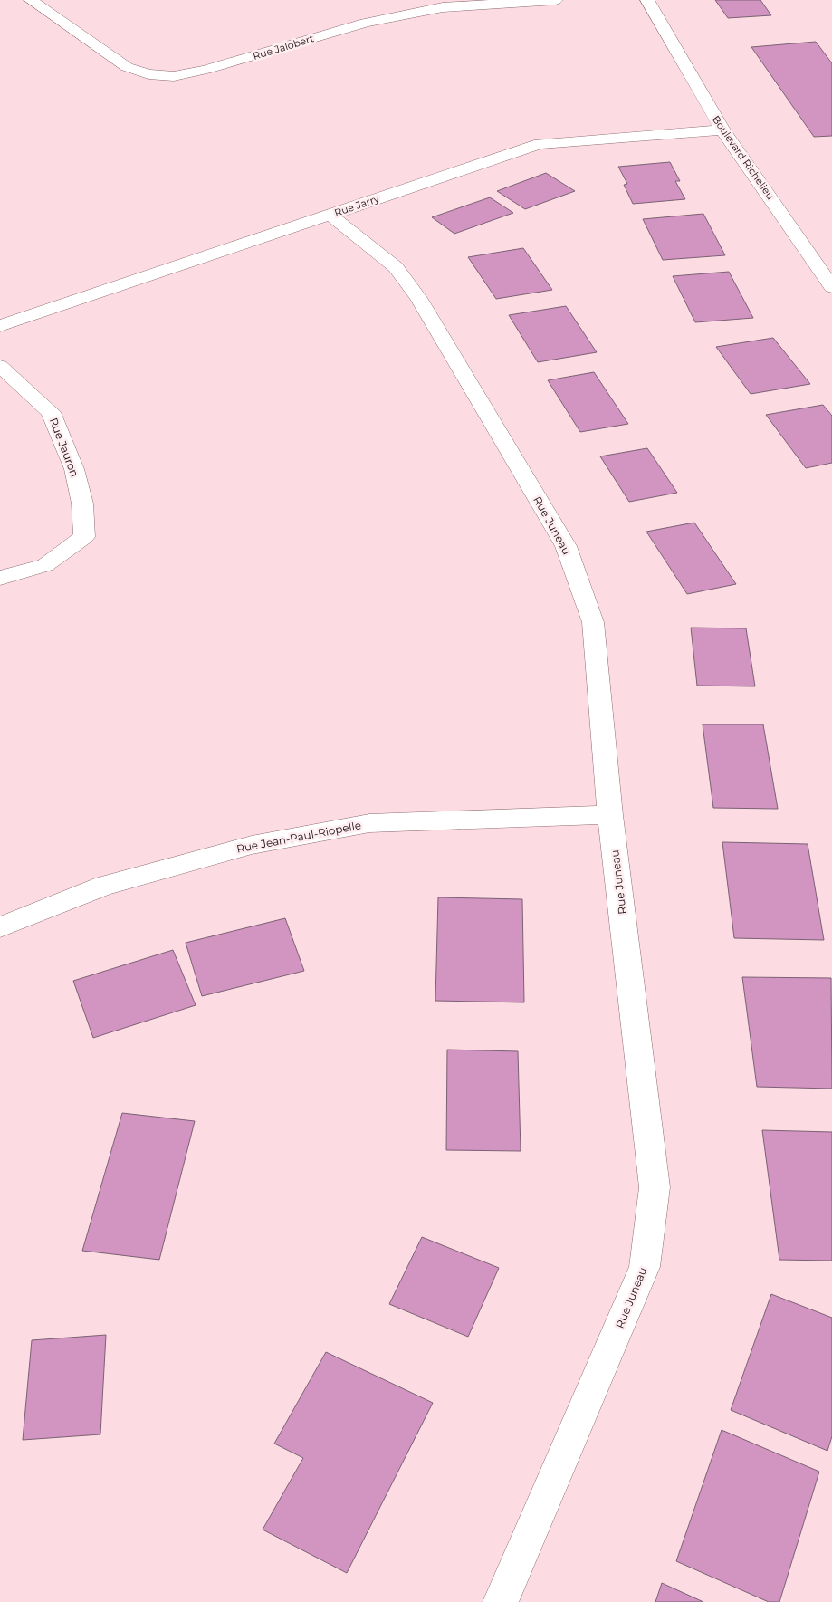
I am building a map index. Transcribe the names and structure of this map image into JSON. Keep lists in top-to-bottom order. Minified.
{"streets":{"street":["Rue Jalobert","Boulevard Richelieu","Rue Jarry","Rue Jauron","Rue Juneau","Rue Jean-Paul-Riopelle"]},"crossings":[["Boulevard Richelieu","Rue Jarry"],["Rue Jarry","Rue Juneau"],["Rue Juneau","Rue Jean-Paul-Riopelle"]]}
